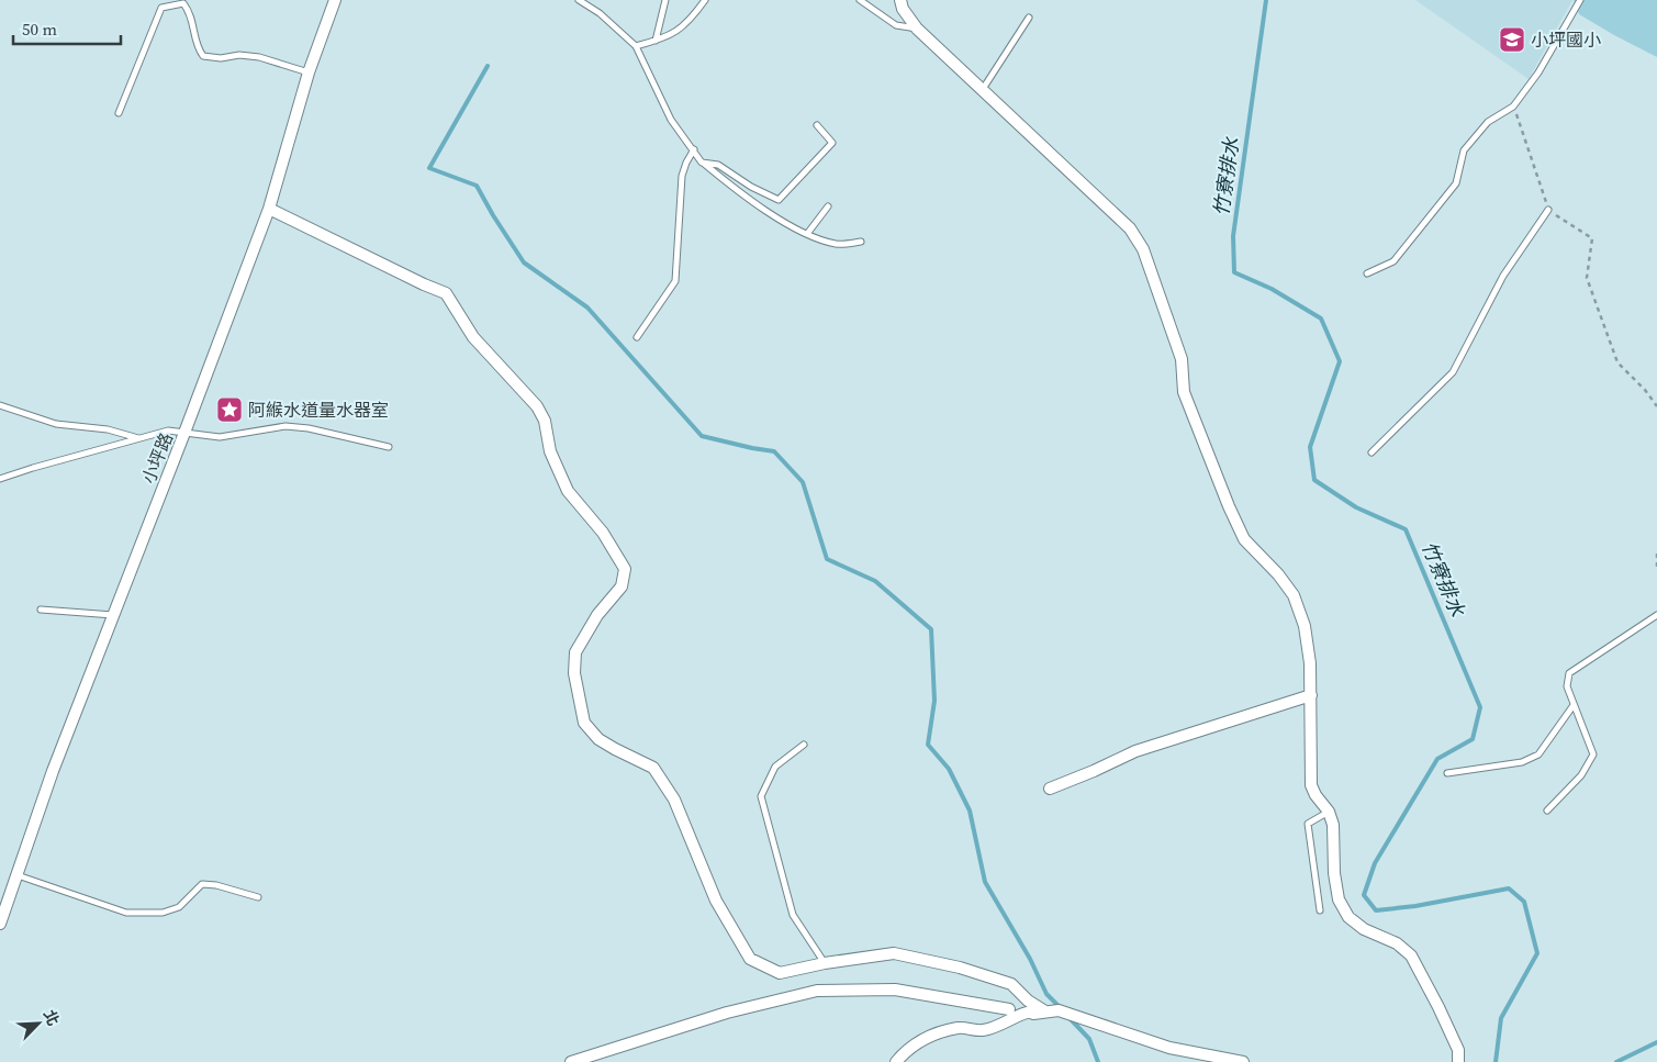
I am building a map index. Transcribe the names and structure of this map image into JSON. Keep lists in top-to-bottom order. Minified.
{"streets":{"street":["小坪路"]},"water":["竹寮排水"],"places":{"school or university":["小坪國小"],"place":["阿緱水道量水器室"]},"scale_bar":"50 m","north":"top right"}
